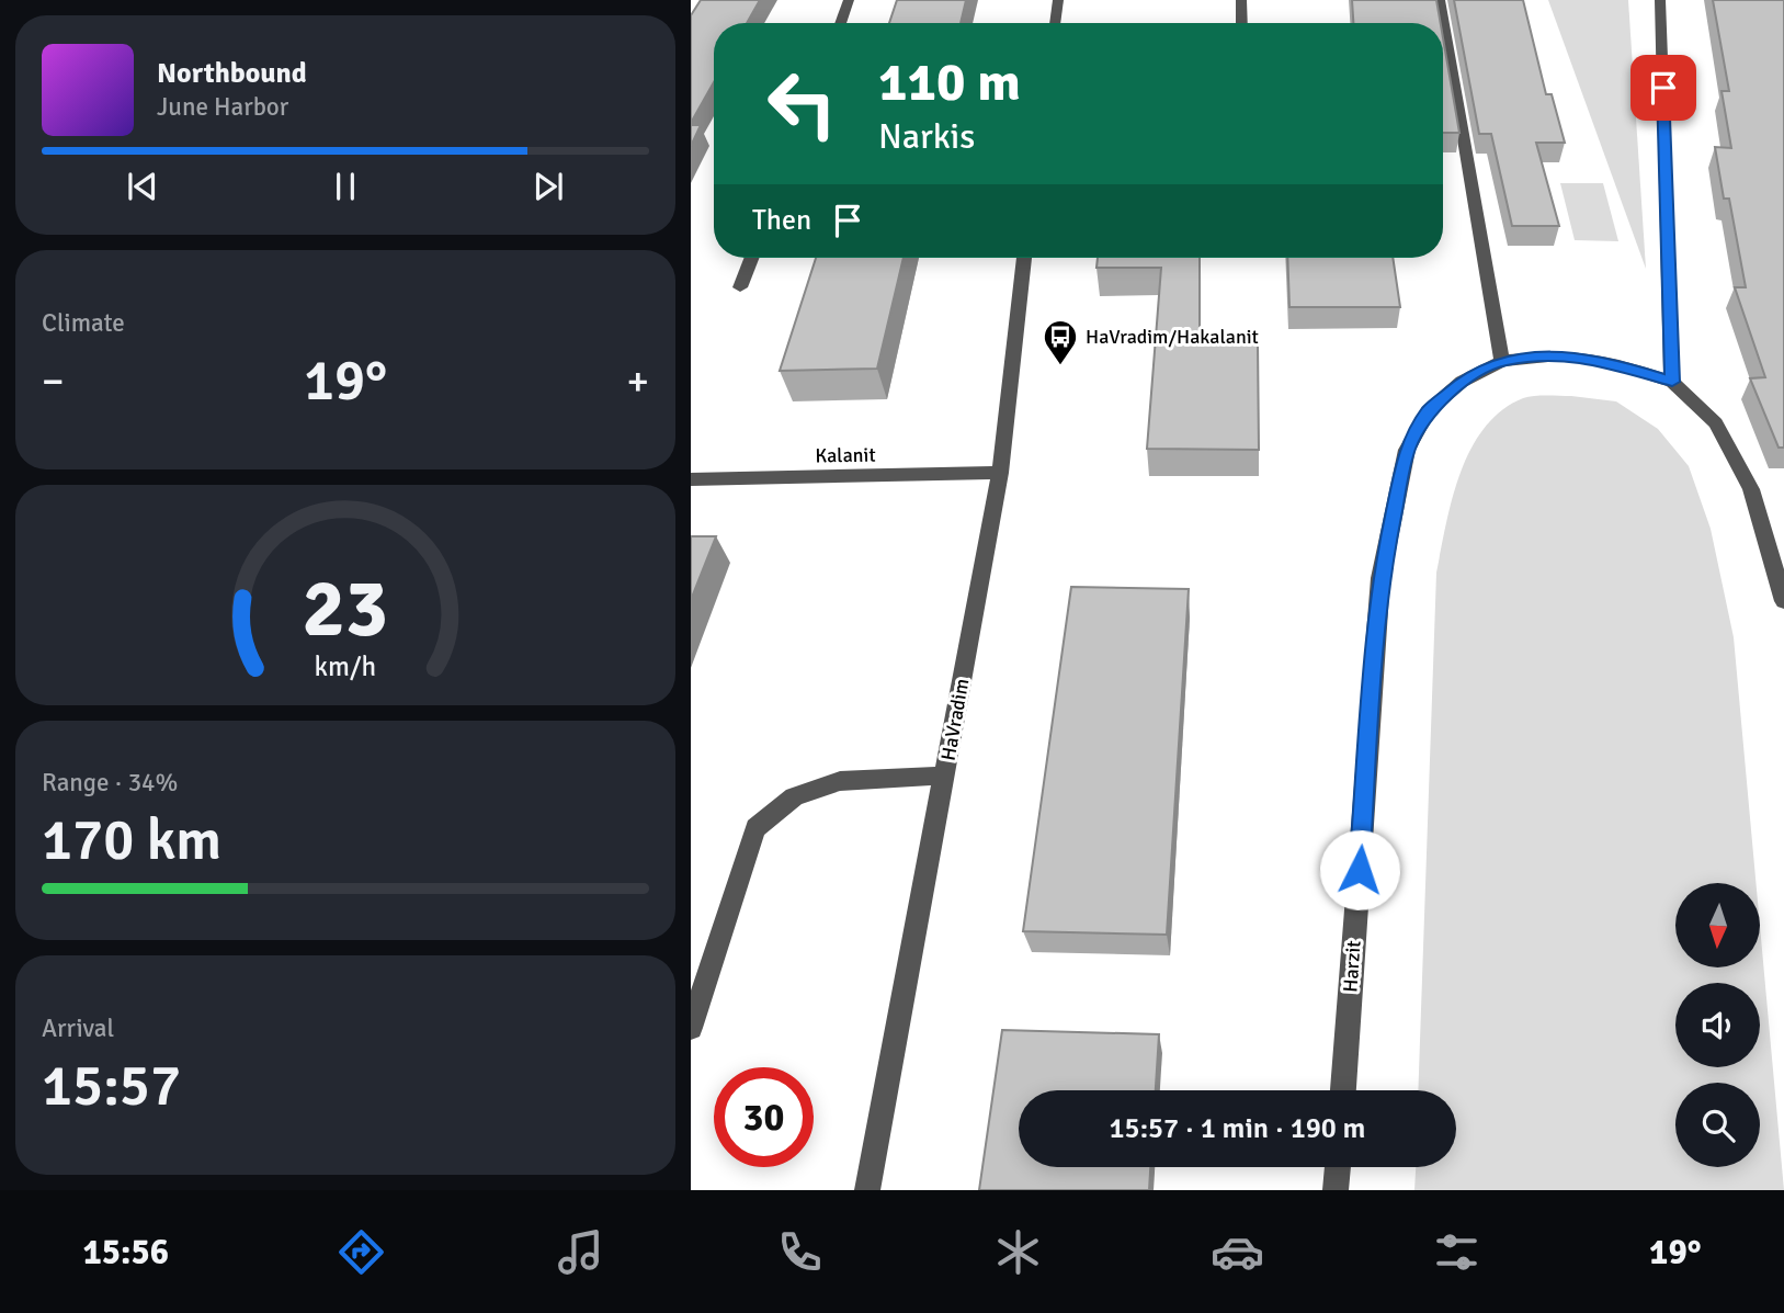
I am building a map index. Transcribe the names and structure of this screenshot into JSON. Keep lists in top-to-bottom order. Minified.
{"streets":{"street":["Kalanit","HaVradim","Harzit"]},"crossings":[["Kalanit","HaVradim"]],"places":{"bus stop":["HaVradim/Hakalanit"]},"north":"bottom","page":{"turn":["110 m","Narkis"],"song":["Northbound","June Harbor"],"then":"Then","tile":["Climate",["Range · 34%","170 km"],["Arrival","15:57"]],"heat":["−","19°","+"],"limit":"30","trip":"15:57 · 1 min · 190 m","tabs":["15:56","19°"],"gauge":["23","km/h"]}}
